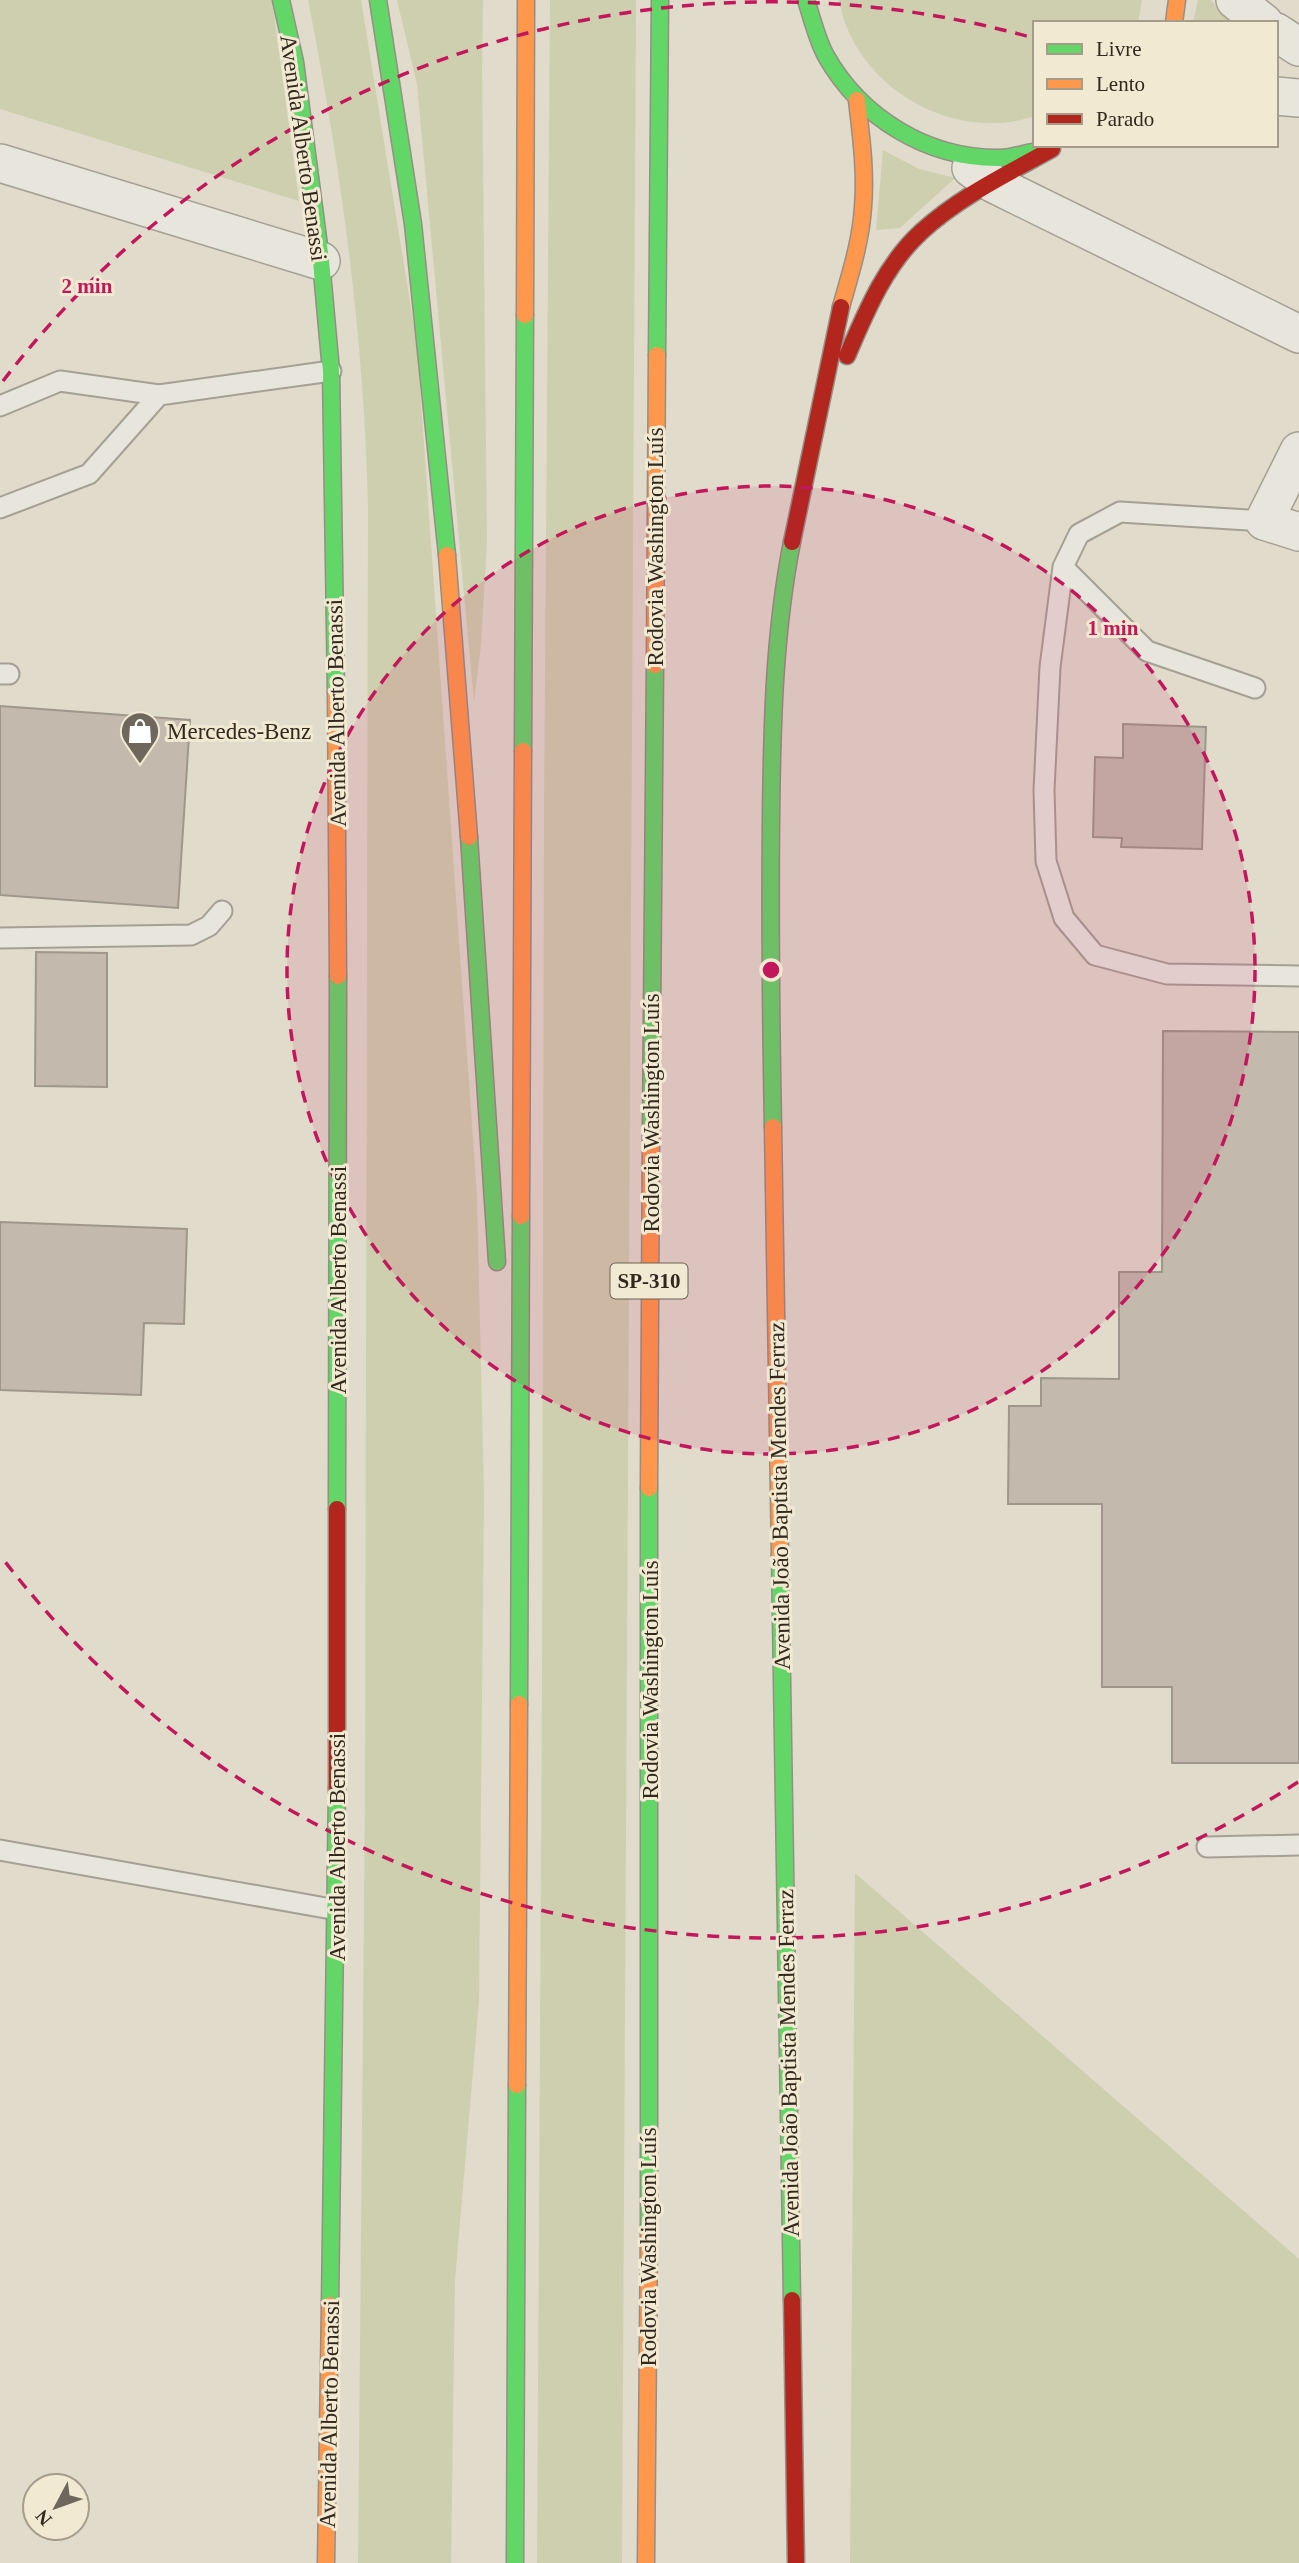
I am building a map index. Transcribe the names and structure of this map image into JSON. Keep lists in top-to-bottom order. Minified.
{"streets":{"main road":["Avenida Alberto Benassi","Rodovia Washington Luís","SP-310","Avenida João Baptista Mendes Ferraz"]},"places":{"shop":["Mercedes-Benz"]},"legend":["Livre","Lento","Parado"],"north":"bottom left","rings":["2 min","1 min"]}
